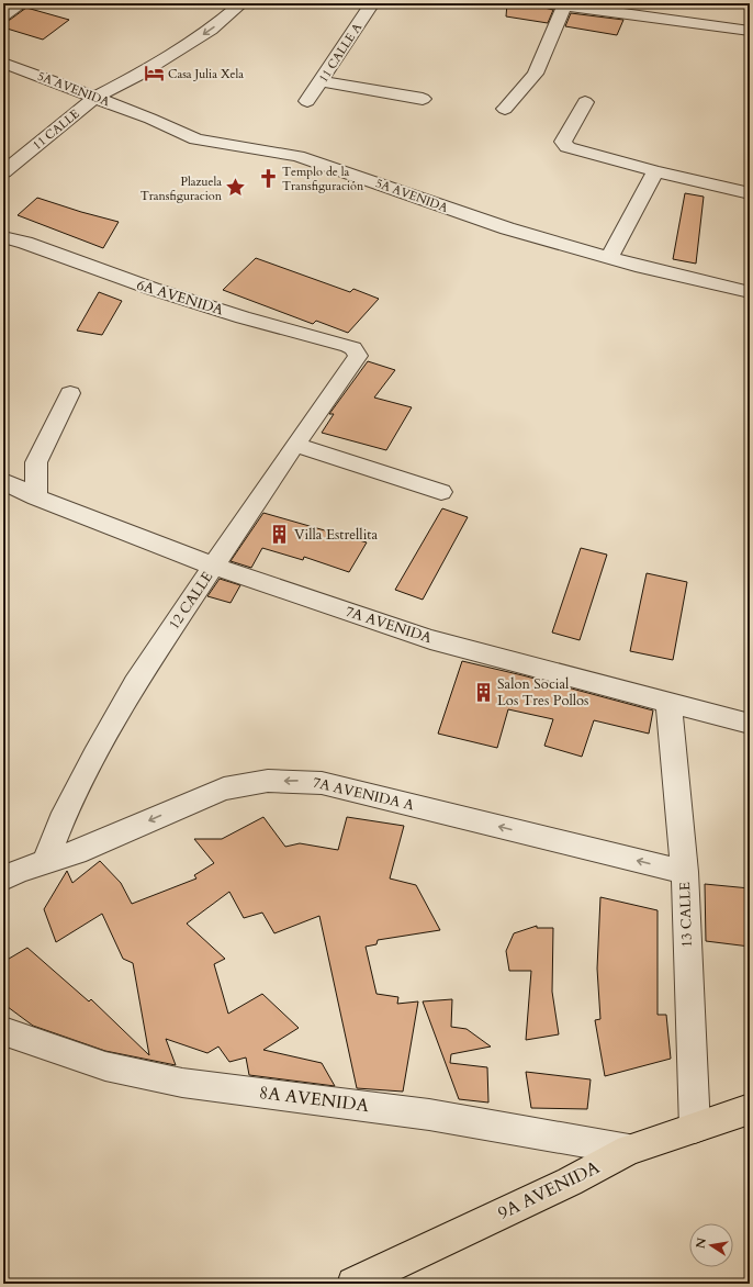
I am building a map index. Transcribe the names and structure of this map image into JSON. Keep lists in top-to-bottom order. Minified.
{"streets":{"main road":["9A AVENIDA"],"street":["11 CALLE A","5A AVENIDA","11 CALLE","6A AVENIDA","12 CALLE","7A AVENIDA","7A AVENIDA A","13 CALLE","8A AVENIDA"]},"crossings":[["5A AVENIDA","11 CALLE"],["6A AVENIDA","12 CALLE"],["12 CALLE","7A AVENIDA"],["12 CALLE","7A AVENIDA A"],["7A AVENIDA","13 CALLE"],["7A AVENIDA A","13 CALLE"],["13 CALLE","9A AVENIDA"],["8A AVENIDA","9A AVENIDA"]],"one_way":["11 CALLE","7A AVENIDA A"],"places":{"hotel":["Casa Julia Xela"],"church":["Templo de la Transfiguración"],"place":["Plazuela Transfiguracion"],"building":["Villa Estrellita","Salon Social Los Tres Pollos"]},"north":"left"}
